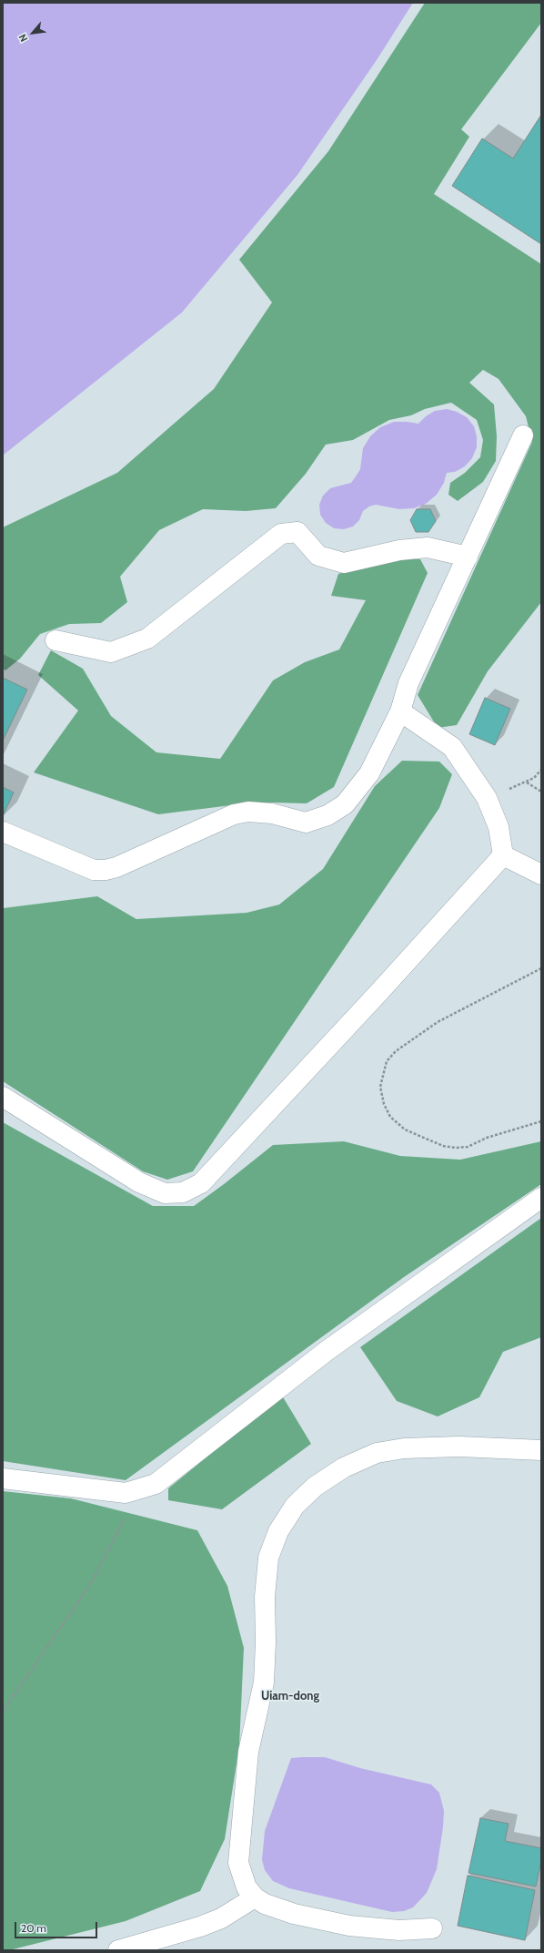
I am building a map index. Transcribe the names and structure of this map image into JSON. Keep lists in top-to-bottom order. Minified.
{"districts":["Uiam-dong"],"scale_bar":"20 m","north":"bottom left"}
